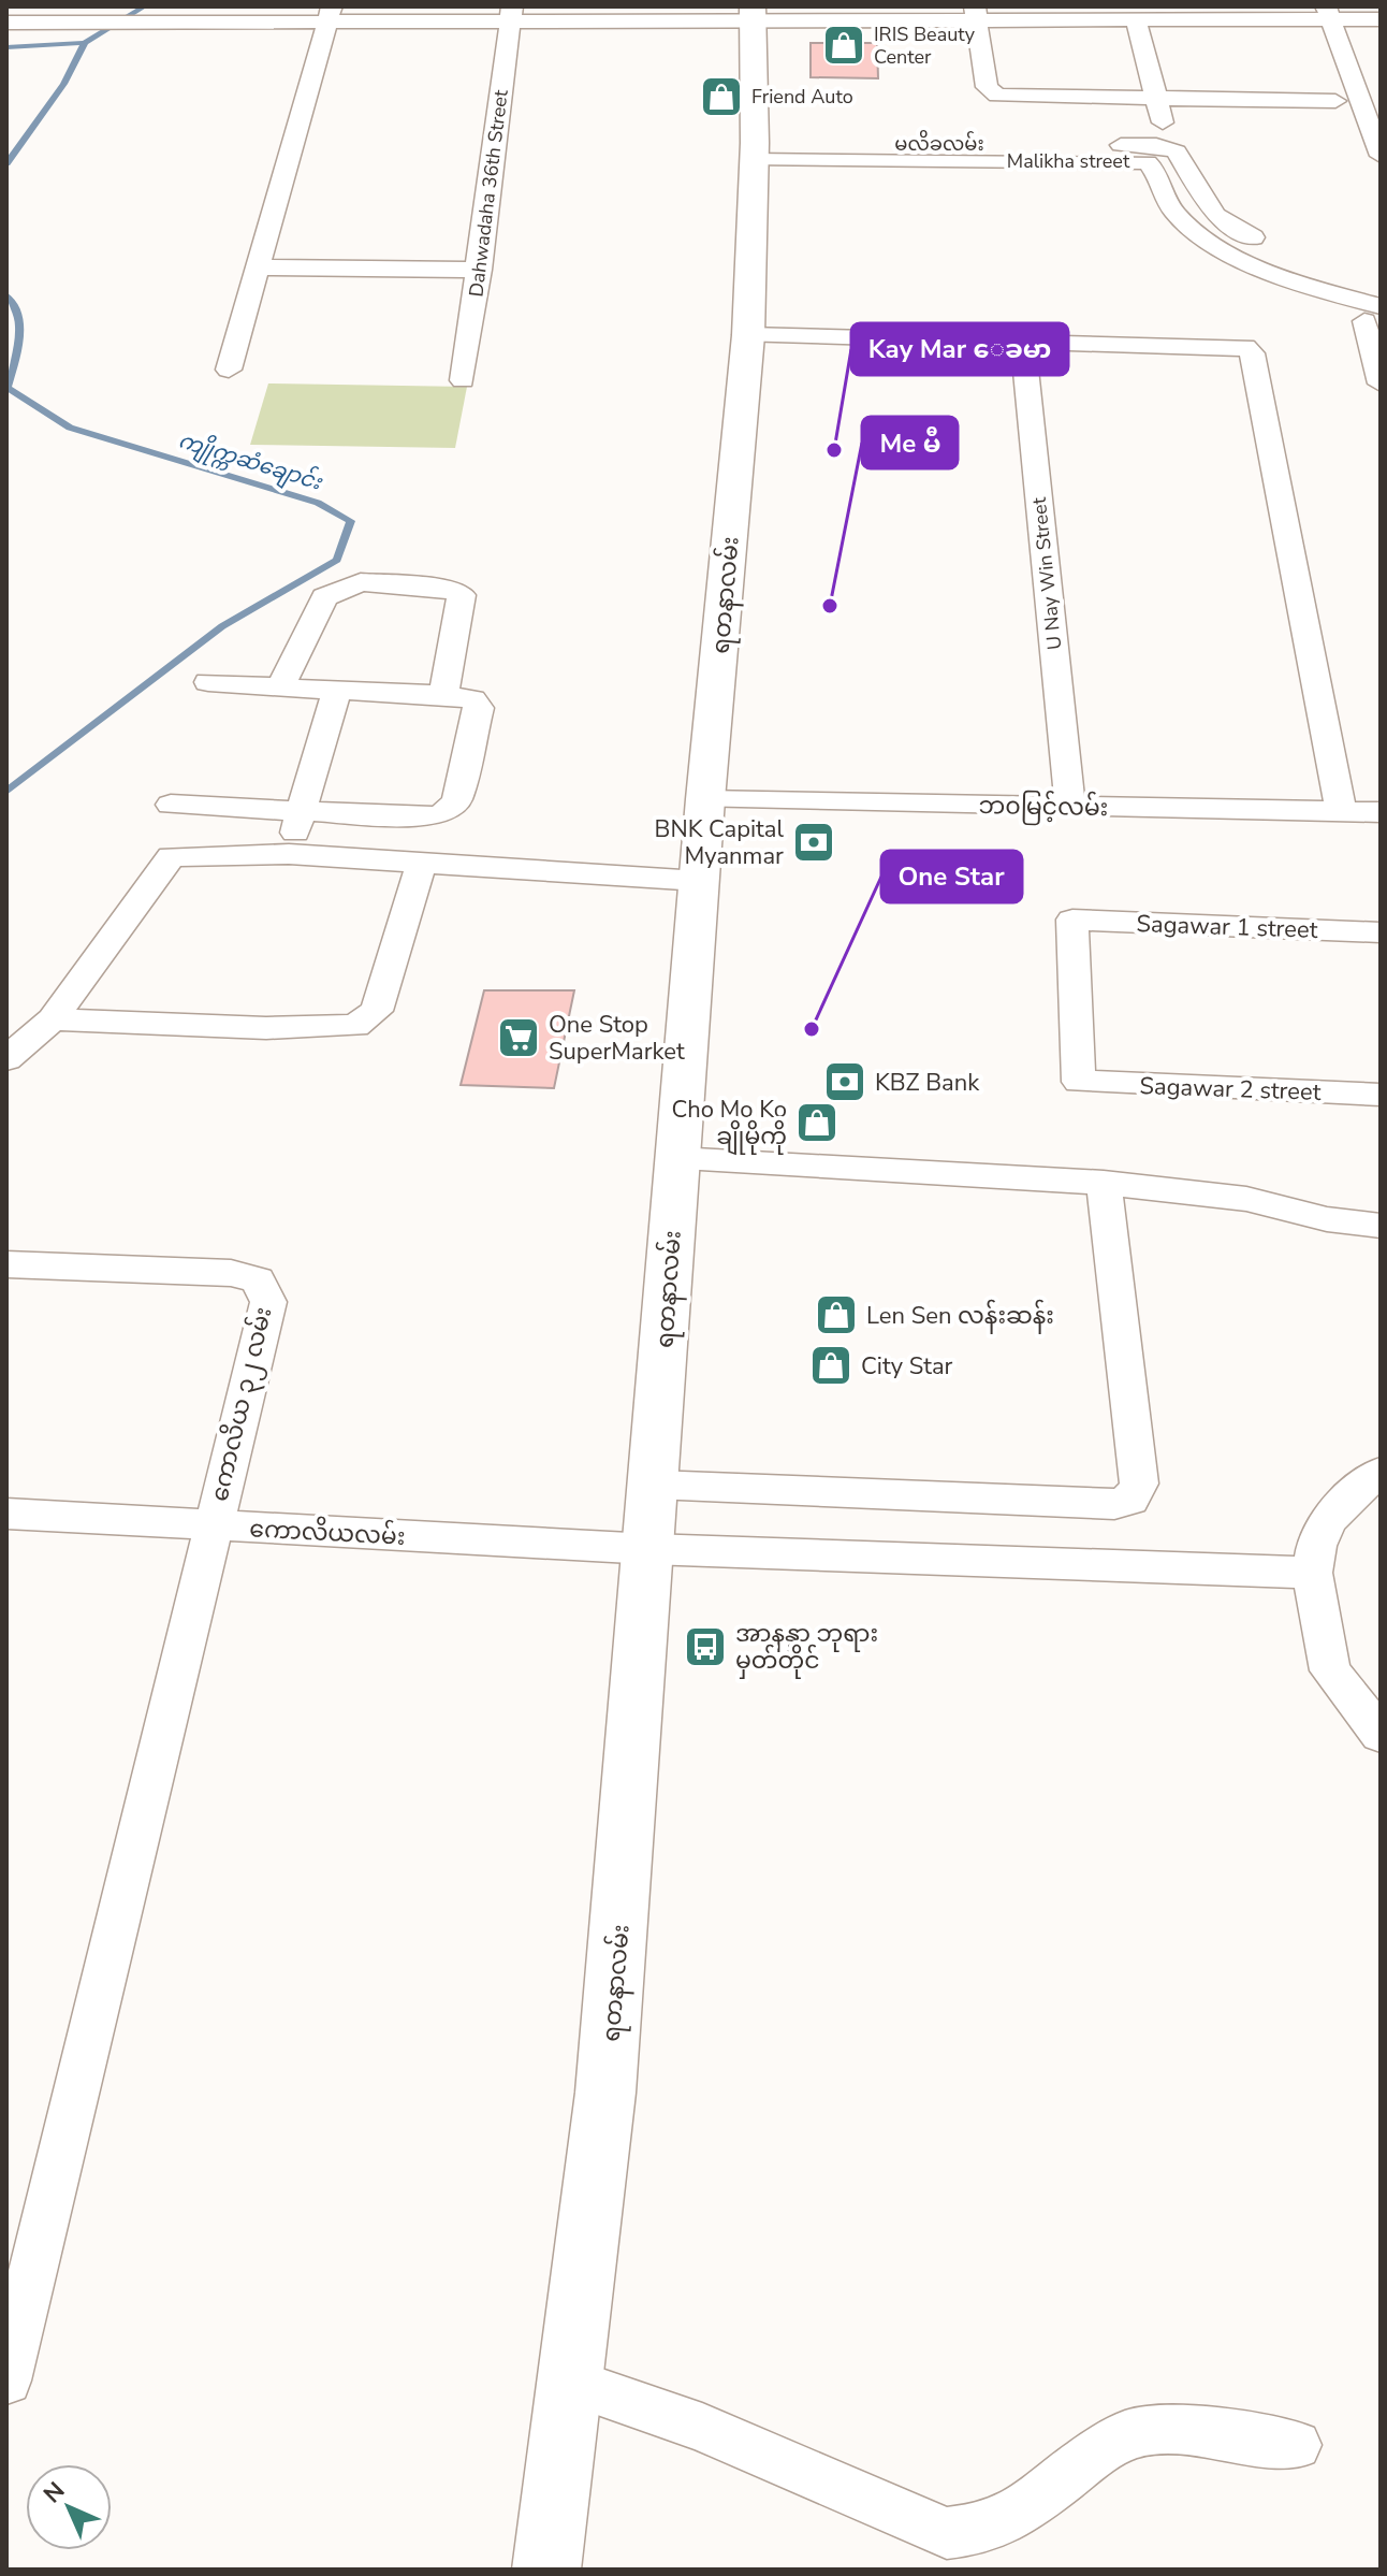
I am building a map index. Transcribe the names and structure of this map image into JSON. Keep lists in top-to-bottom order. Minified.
{"streets":{"main road":["ရတနာလမ်း"],"street":["မလိခလမ်း","Malikha street","Dahwadaha 36th Street","U Nay Win Street","ဘ၀မြင့်လမ်း","Sagawar 1 street","Sagawar 2 street","ကောလိယ ၃၂ လမ်း","ကောလိယလမ်း"]},"crossings":[["မလိခလမ်း","Malikha street"],["မလိခလမ်း","ရတနာလမ်း"],["Malikha street","ရတနာလမ်း"],["U Nay Win Street","ဘ၀မြင့်လမ်း"],["ရတနာလမ်း","ဘ၀မြင့်လမ်း"],["ရတနာလမ်း","ကောလိယလမ်း"],["Sagawar 1 street","Sagawar 2 street"],["ကောလိယ ၃၂ လမ်း","ကောလိယလမ်း"]],"water":["ကျိုက္ကဆံချောင်း"],"places":{"shop":["IRIS Beauty Center","Friend Auto","Cho Mo Ko ချိုမိုကို","Len Sen လန်းဆန်း","City Star"],"other":["Kay Mar ေခမာ","Me မီ","One Star"],"bank":["BNK Capital Myanmar","KBZ Bank"],"supermarket":["One Stop SuperMarket"],"bus stop":["အာနန္ဒာ ဘုရား မှတ်တိုင်"]},"north":"top left"}
